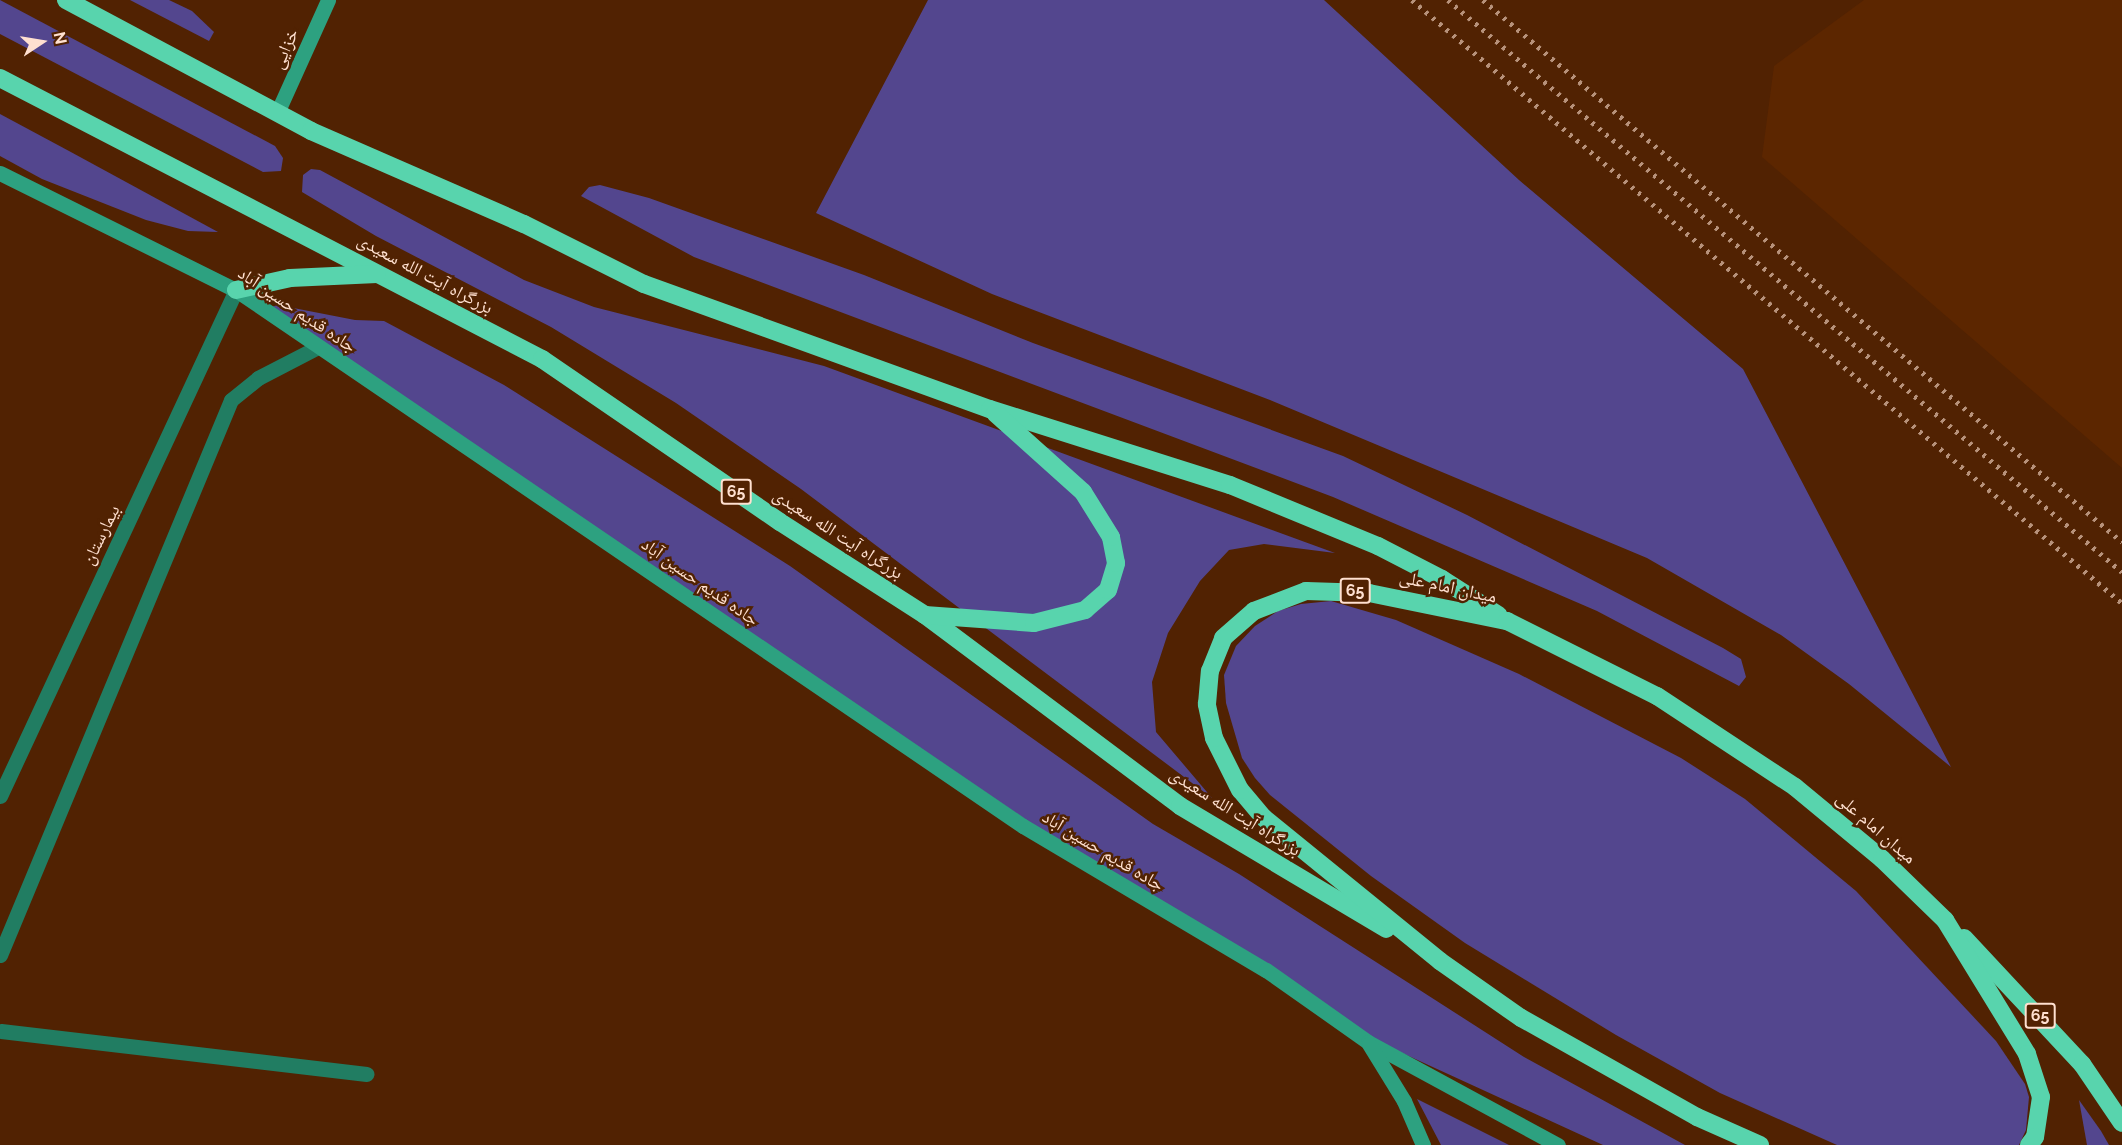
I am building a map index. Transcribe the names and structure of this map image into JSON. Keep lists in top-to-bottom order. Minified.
{"streets":{"highway":["بزرگراه آیت الله سعیدی","65","میدان امام علی"],"street":["خزایی","جاده قدیم حسین آباد","بیمارستان"]},"crossings":[["خزایی","65"],["بزرگراه آیت الله سعیدی","میدان امام علی"],["جاده قدیم حسین آباد","بیمارستان"],["65","میدان امام علی"]],"north":"right"}
